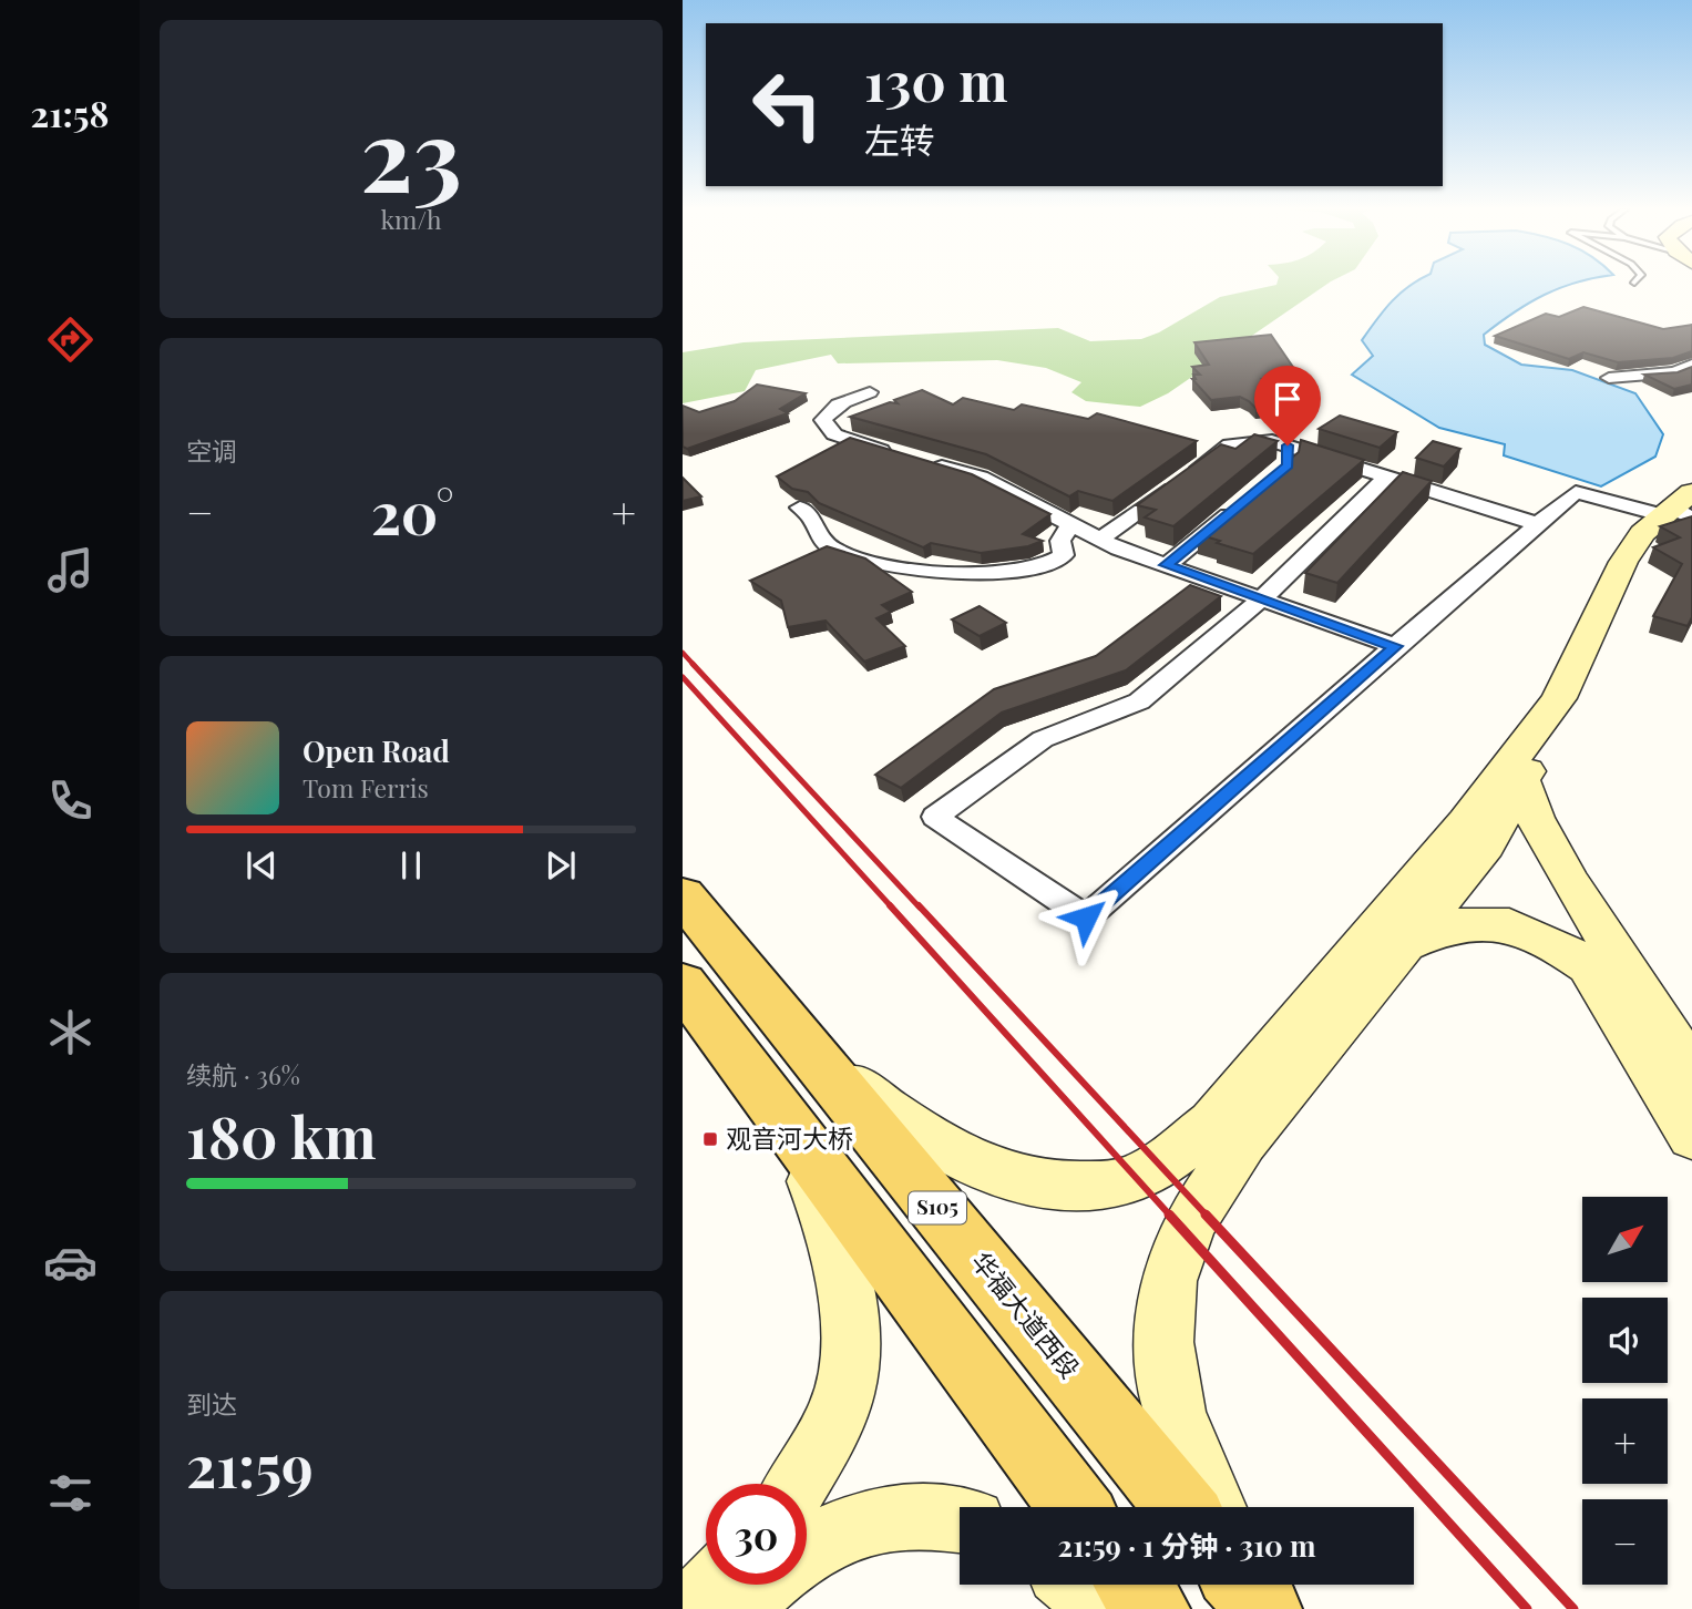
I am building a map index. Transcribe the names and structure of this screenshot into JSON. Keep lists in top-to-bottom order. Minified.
{"streets":{"main road":["S105","华福大道西段"]},"places":{"transit":["观音河大桥"]},"north":"top right","page":{"tabs":"21:58","tile":[["23","km/h"],"空调",["续航 · 36%","180 km"],["到达","21:59"]],"turn":["130 m","左转"],"heat":["−","20°","+"],"song":["Open Road","Tom Ferris"],"map_buttons":["+","−"],"limit":"30","trip":"21:59 · 1 分钟 · 310 m"}}
